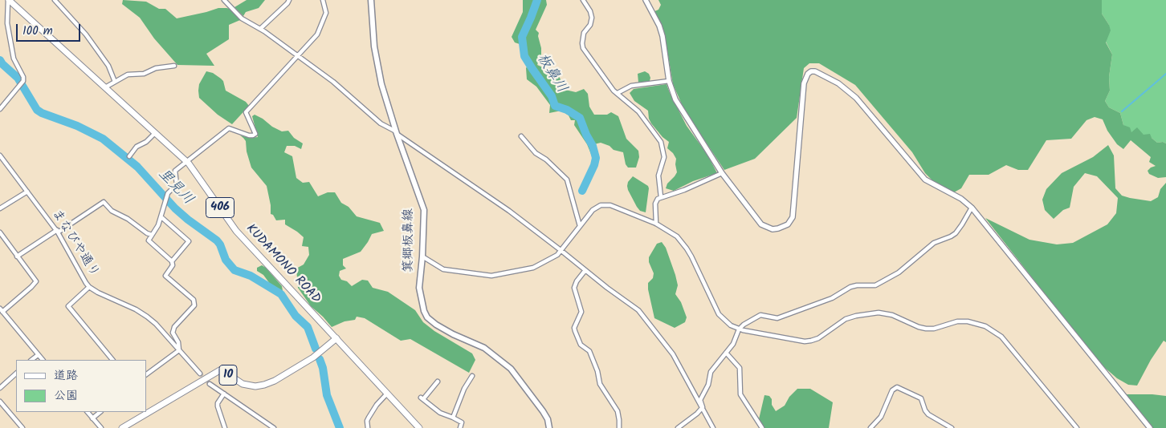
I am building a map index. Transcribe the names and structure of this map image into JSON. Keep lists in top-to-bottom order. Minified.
{"streets":{"main road":["406","箕郷板鼻線","KUDAMONO ROAD","10"],"street":["まなびや通り"]},"crossings":[["KUDAMONO ROAD","10"]],"water":["板鼻川","里見川"],"legend":["道路","公園"],"scale_bar":"100 m"}
